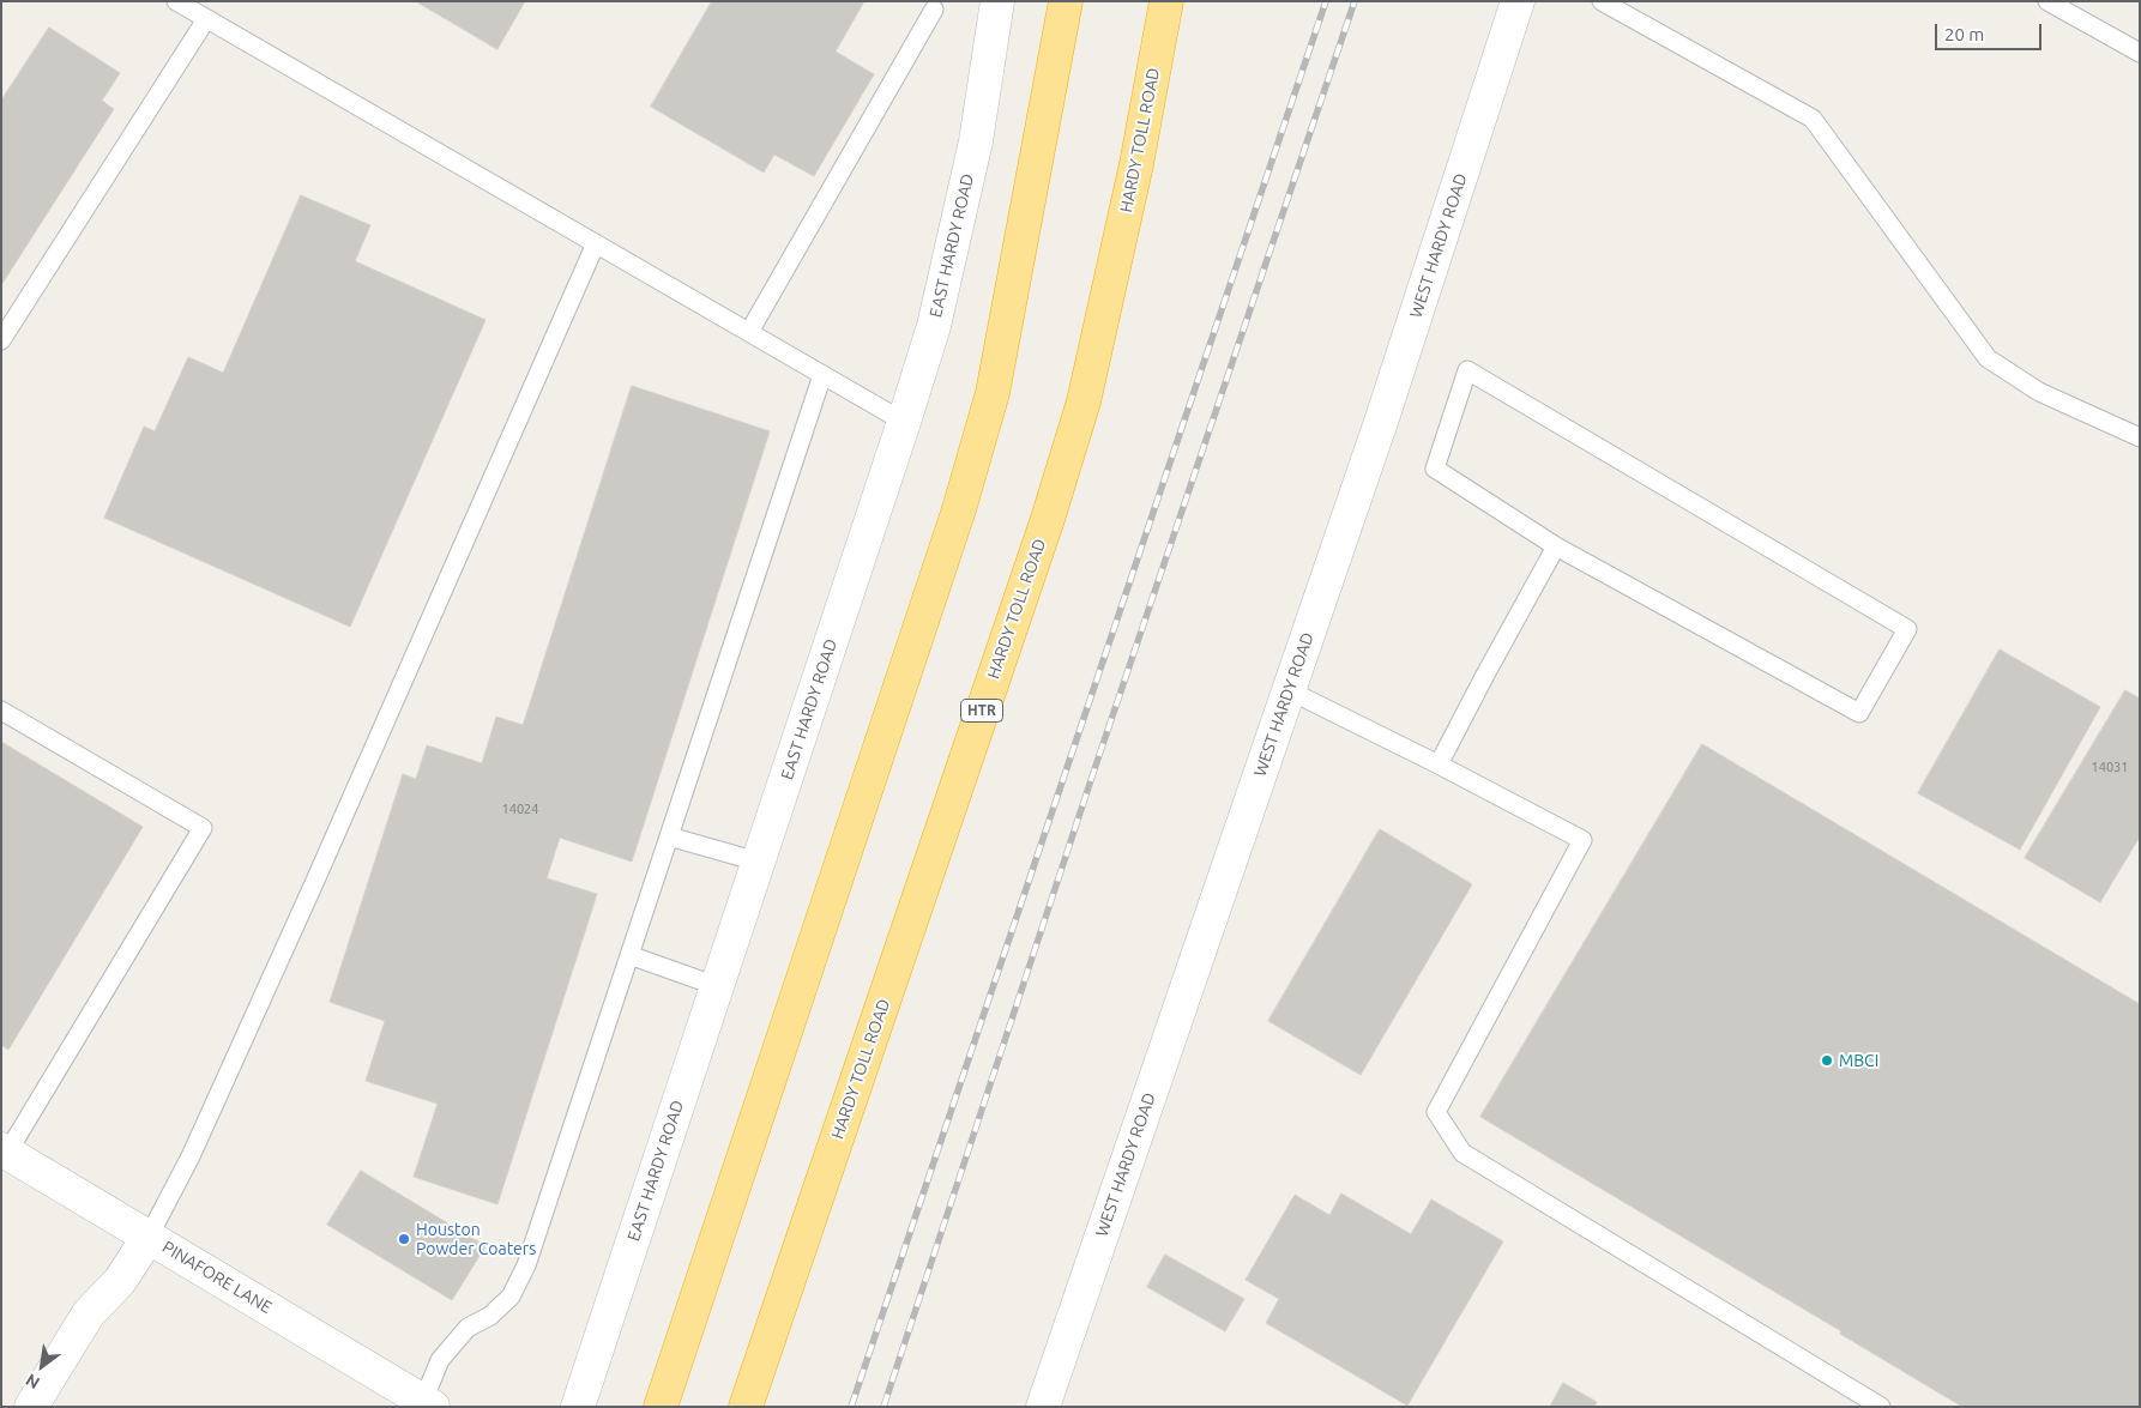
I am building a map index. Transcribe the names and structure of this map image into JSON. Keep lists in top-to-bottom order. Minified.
{"streets":{"highway":["HARDY TOLL ROAD","HTR"],"main road":["EAST HARDY ROAD","WEST HARDY ROAD","PINAFORE LANE"]},"places":["MBCI","Houston Powder Coaters"],"house_numbers":["14031","14024"],"scale_bar":"20 m","north":"bottom left"}
